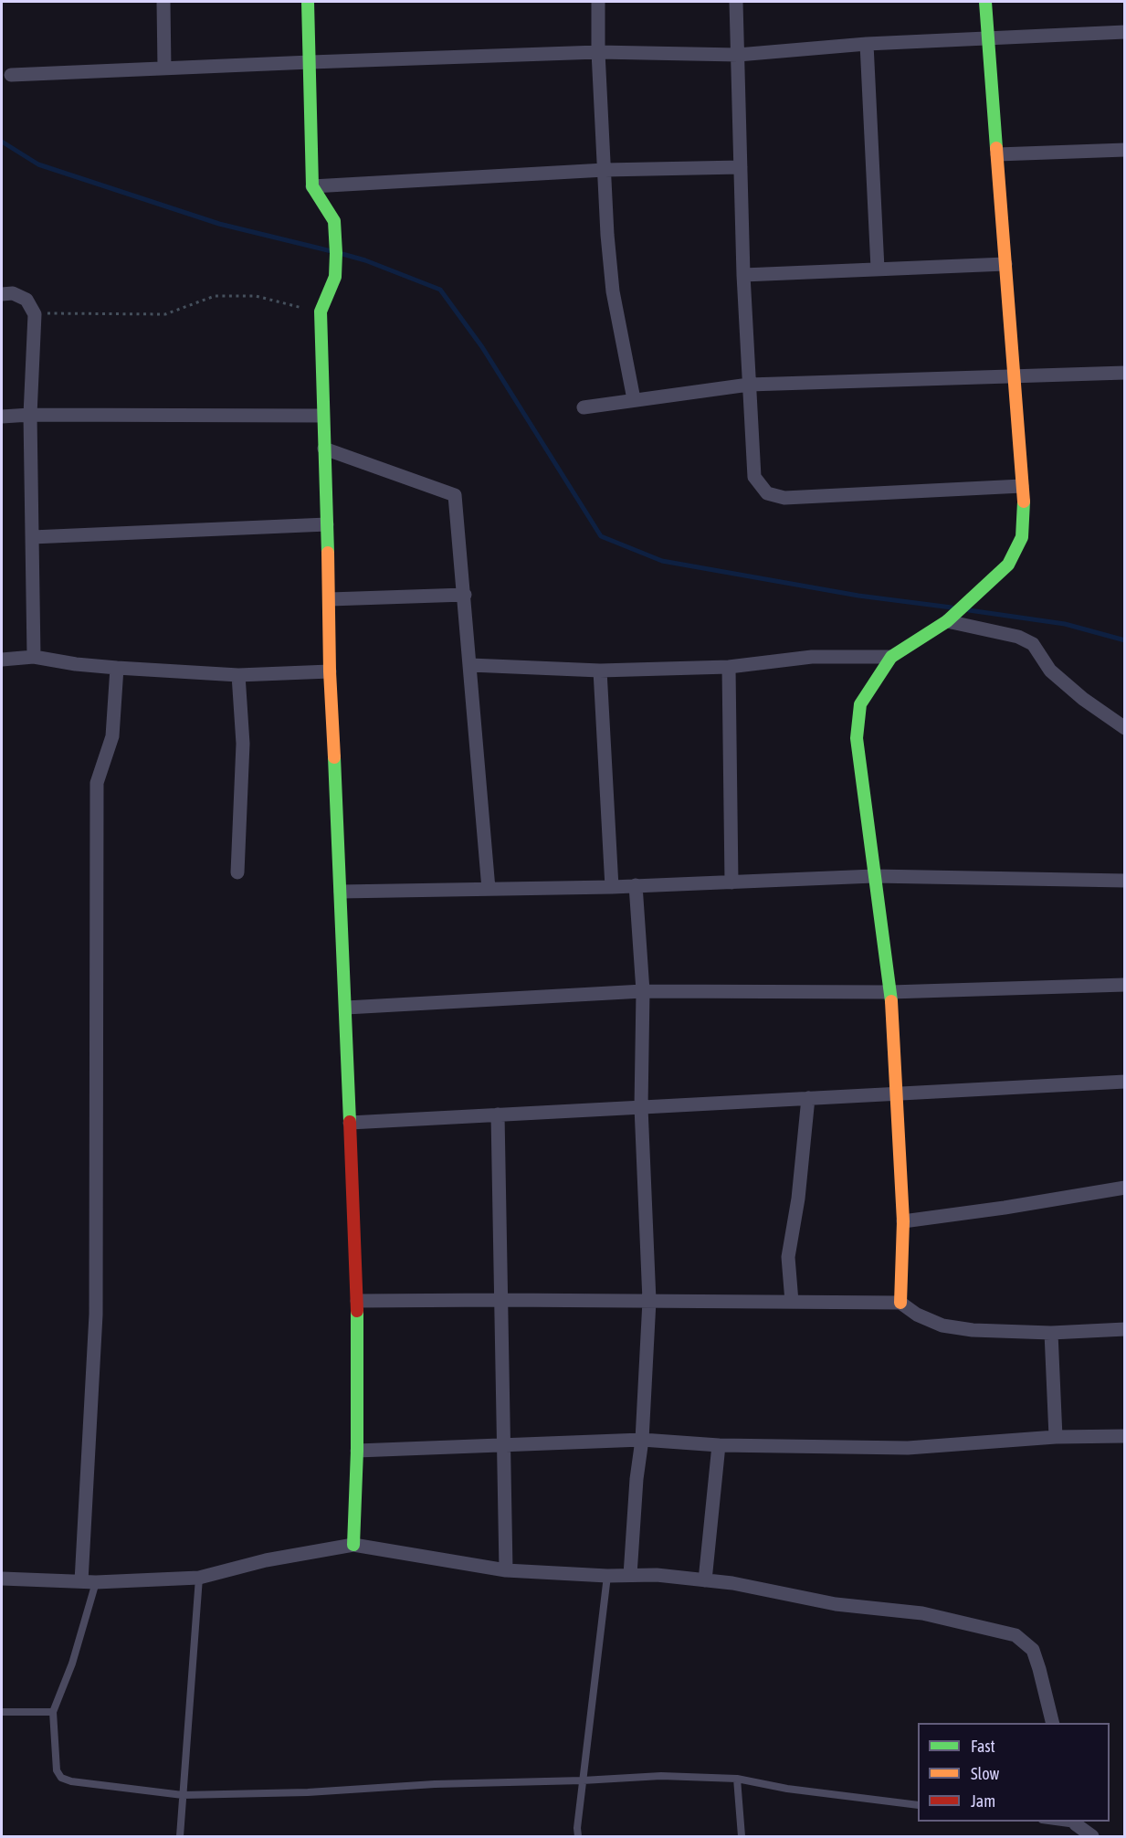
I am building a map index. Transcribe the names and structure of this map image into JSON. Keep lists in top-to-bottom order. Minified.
{"legend":["Fast","Slow","Jam"]}
